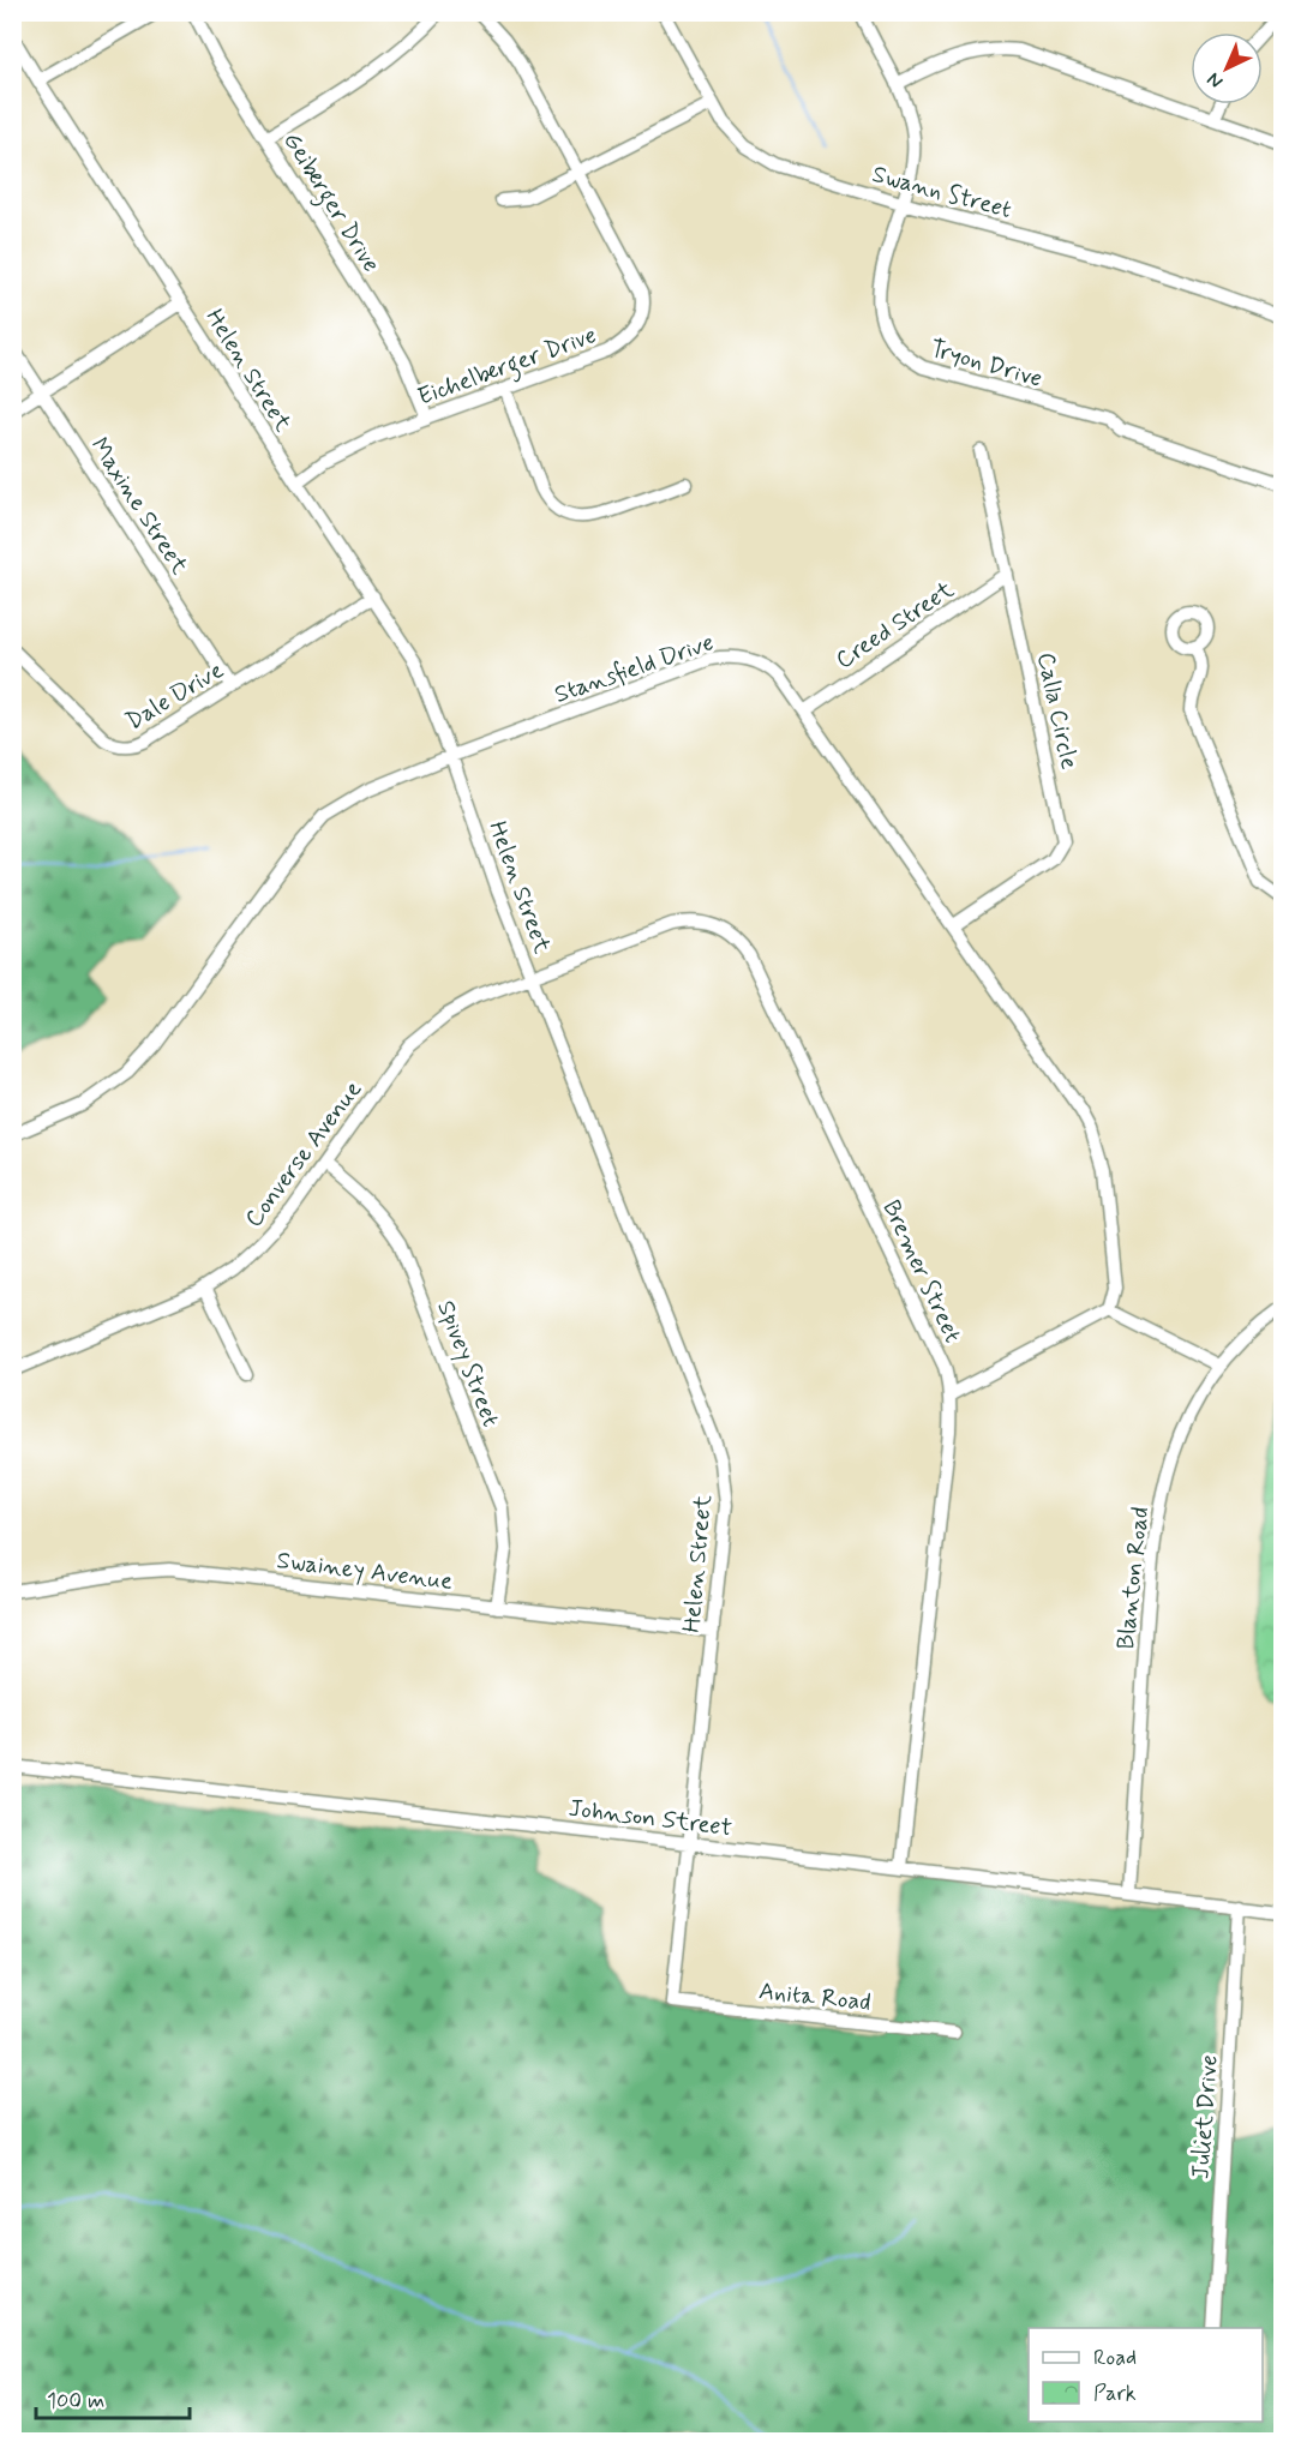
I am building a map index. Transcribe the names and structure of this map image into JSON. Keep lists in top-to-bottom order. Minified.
{"streets":{"street":["Swann Street","Geiberger Drive","Tryon Drive","Eichelberger Drive","Helen Street","Maxine Street","Creed Street","Stansfield Drive","Dale Drive","Calla Circle","Converse Avenue","Bremer Street","Spivey Street","Swainey Avenue","Blanton Road","Johnson Street","Anita Road","Juliet Drive"]},"crossings":[["Swann Street","Tryon Drive"],["Geiberger Drive","Eichelberger Drive"],["Eichelberger Drive","Helen Street"],["Helen Street","Stansfield Drive"],["Helen Street","Dale Drive"],["Helen Street","Converse Avenue"],["Helen Street","Bremer Street"],["Helen Street","Swainey Avenue"],["Helen Street","Johnson Street"],["Helen Street","Anita Road"],["Maxine Street","Dale Drive"],["Creed Street","Stansfield Drive"],["Creed Street","Calla Circle"],["Stansfield Drive","Calla Circle"],["Converse Avenue","Bremer Street"],["Converse Avenue","Spivey Street"],["Bremer Street","Johnson Street"],["Spivey Street","Swainey Avenue"],["Blanton Road","Johnson Street"],["Johnson Street","Juliet Drive"]],"legend":["Road","Park"],"scale_bar":"100 m","north":"bottom left"}
